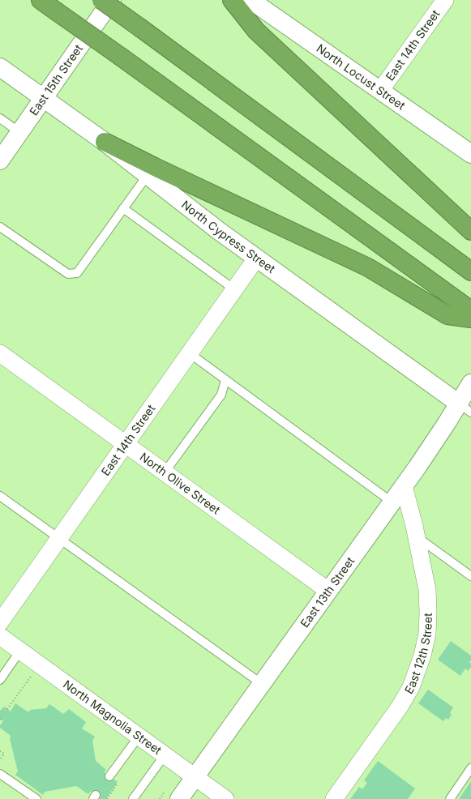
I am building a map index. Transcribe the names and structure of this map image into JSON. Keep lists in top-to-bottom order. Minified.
{"streets":{"main road":["North Locust Street","East 15th Street","North Cypress Street","East 13th Street"],"street":["East 14th Street","North Olive Street","East 12th Street","North Magnolia Street"]},"crossings":[["East 14th Street","North Locust Street"],["East 14th Street","North Cypress Street"],["East 14th Street","North Olive Street"],["East 15th Street","North Cypress Street"],["North Cypress Street","East 13th Street"],["North Olive Street","East 13th Street"],["East 13th Street","East 12th Street"],["East 13th Street","North Magnolia Street"]]}
